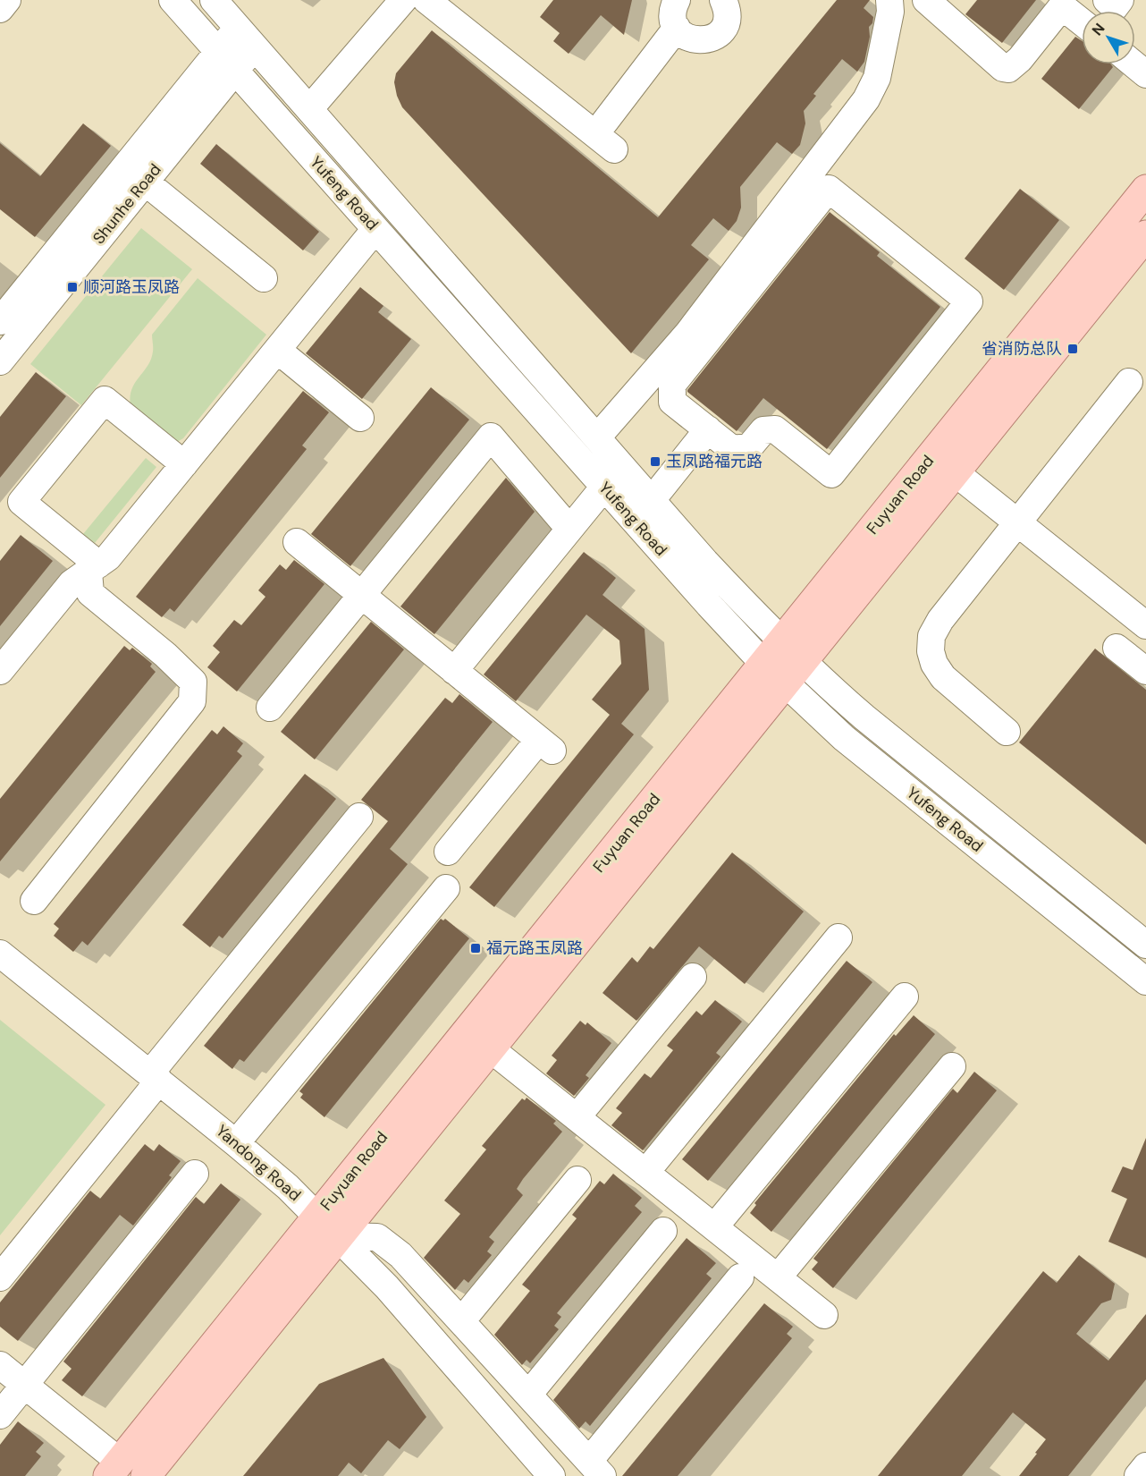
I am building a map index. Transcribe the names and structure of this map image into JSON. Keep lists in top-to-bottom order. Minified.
{"streets":{"main road":["Fuyuan Road"],"street":["Yufeng Road","Shunhe Road","Yandong Road"]},"crossings":[["Yufeng Road","Shunhe Road"],["Yufeng Road","Fuyuan Road"],["Fuyuan Road","Yandong Road"]],"places":{"transit":["顺河路玉凤路","省消防总队","玉凤路福元路","福元路玉凤路"]},"north":"top left"}
